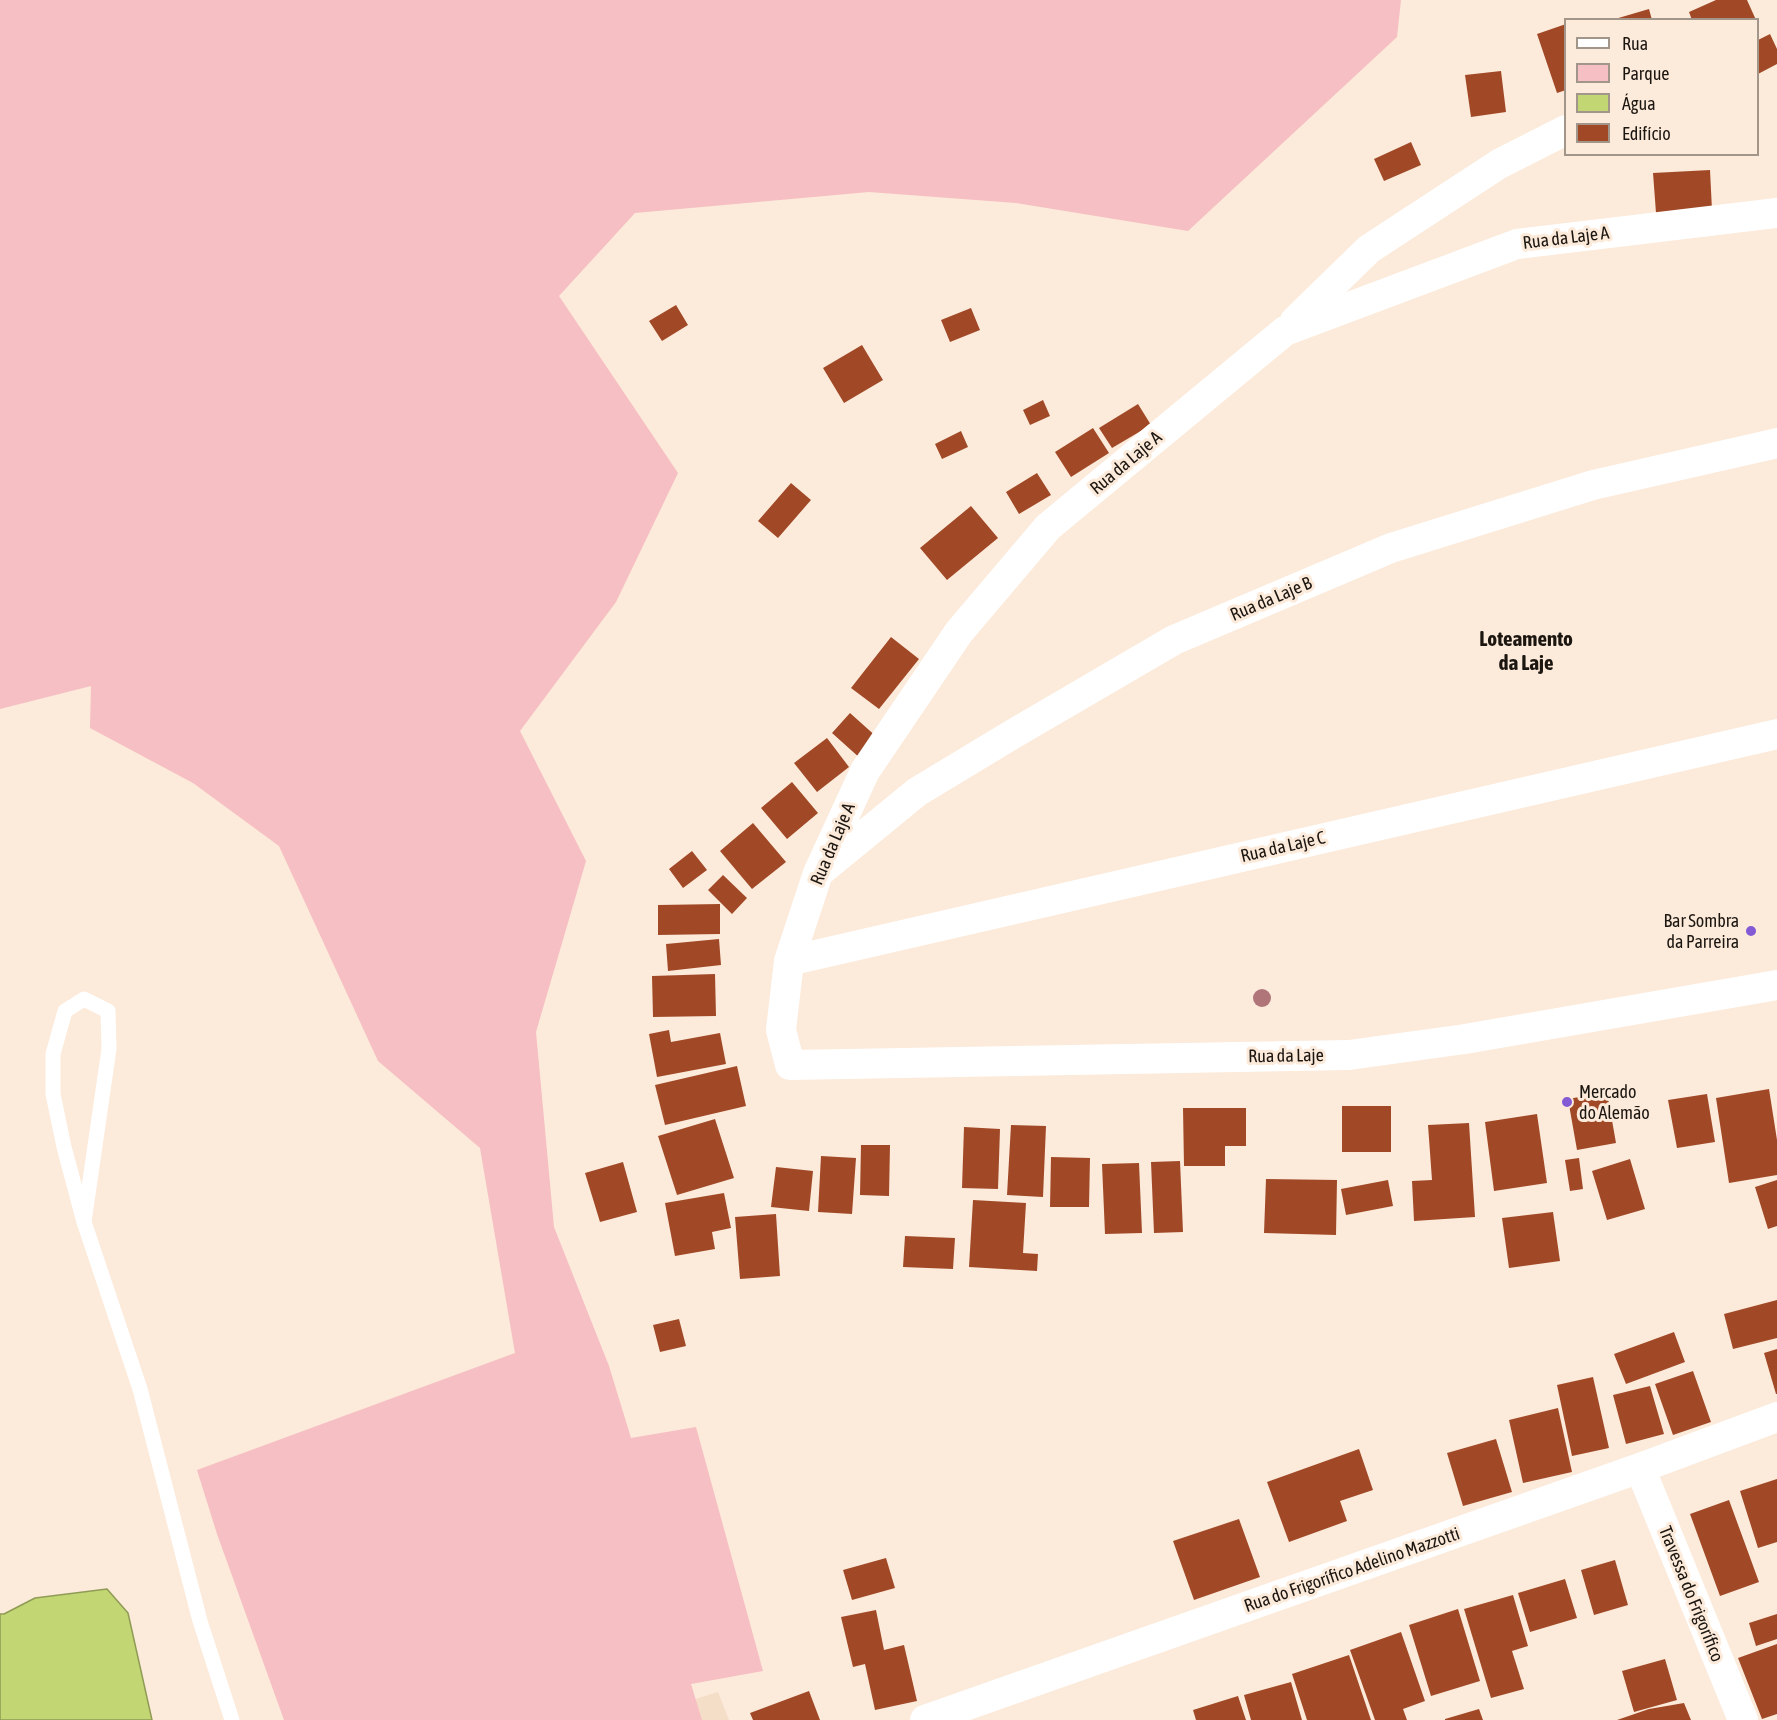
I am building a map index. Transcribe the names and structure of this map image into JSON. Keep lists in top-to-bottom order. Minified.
{"streets":{"street":["Rua da Laje A","Rua da Laje B","Rua da Laje C","Rua da Laje","Rua do Frigorífico Adelino Mazzotti","Travessa do Frigorífico"]},"crossings":[["Rua da Laje A","Rua da Laje B"],["Rua da Laje A","Rua da Laje C"],["Rua da Laje A","Rua da Laje"],["Rua do Frigorífico Adelino Mazzotti","Travessa do Frigorífico"]],"districts":["Loteamento da Laje"],"places":["Bar Sombra da Parreira","Mercado do Alemão"],"legend":["Rua","Parque","Água","Edifício"]}
